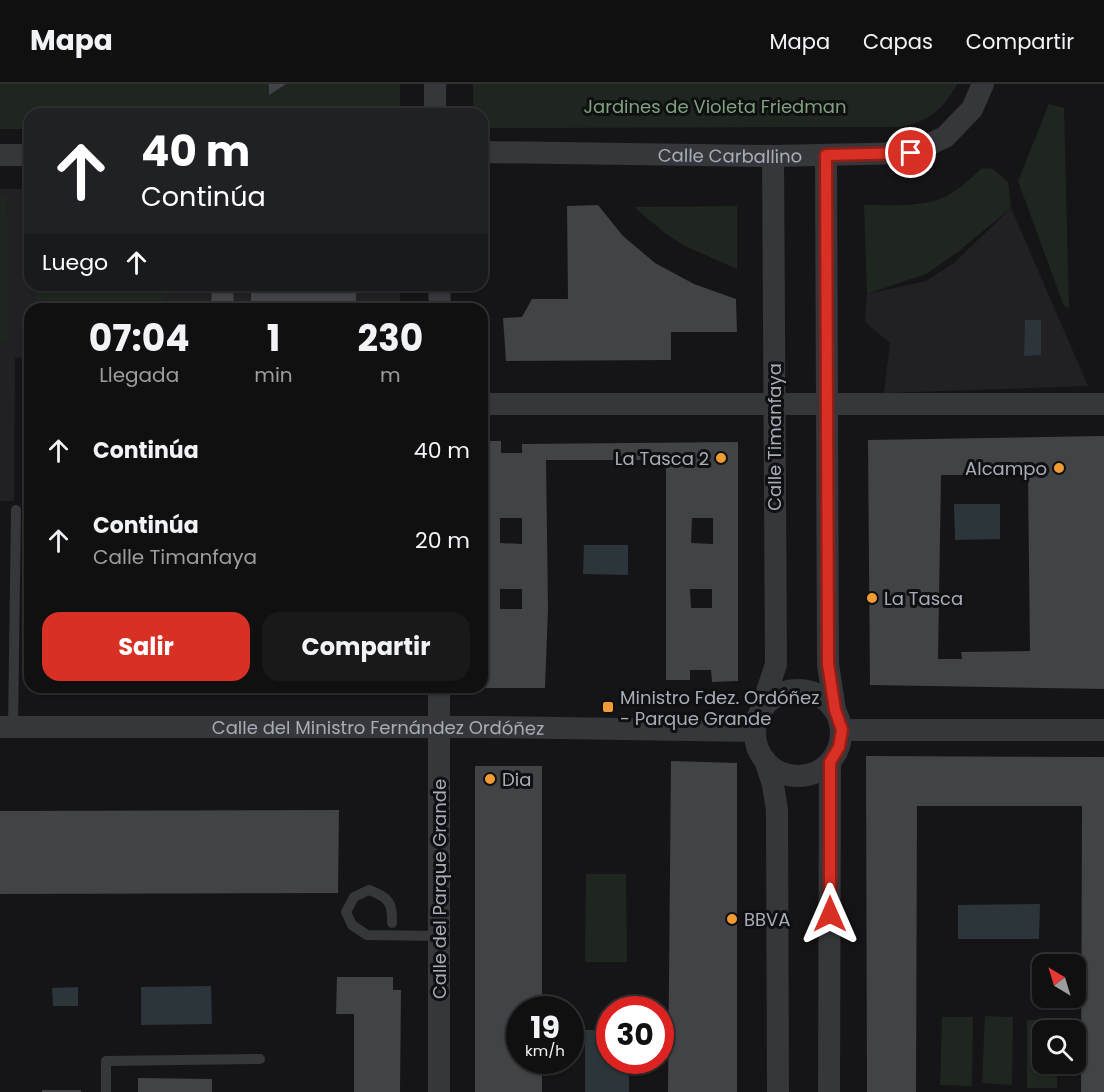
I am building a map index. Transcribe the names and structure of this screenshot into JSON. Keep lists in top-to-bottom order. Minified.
{"streets":{"street":["Calle Carballino","Calle Timanfaya","Calle del Ministro Fernández Ordóñez","Calle del Parque Grande"]},"crossings":[["Calle Carballino","Calle Timanfaya"],["Calle Timanfaya","Calle del Ministro Fernández Ordóñez"],["Calle del Ministro Fernández Ordóñez","Calle del Parque Grande"]],"parks":["Jardines de Violeta Friedman"],"places":{"other":["La Tasca 2","Alcampo","La Tasca","Dia","BBVA"],"transit":["Ministro Fdez. Ordóñez - Parque Grande"]},"north":"top left","page":{"header":"Mapa","nav":["Mapa","Capas","Compartir"],"turn":["40 m","Continúa"],"then":"Luego","eta":["07:04","Llegada","1","min","230","m"],"list":[{"name":"Continúa","value":"40 m"},{"name":"Continúa","note":"Calle Timanfaya","value":"20 m"}],"buttons":["Salir","Compartir"],"speed":"19 km/h","limit":"30"}}
